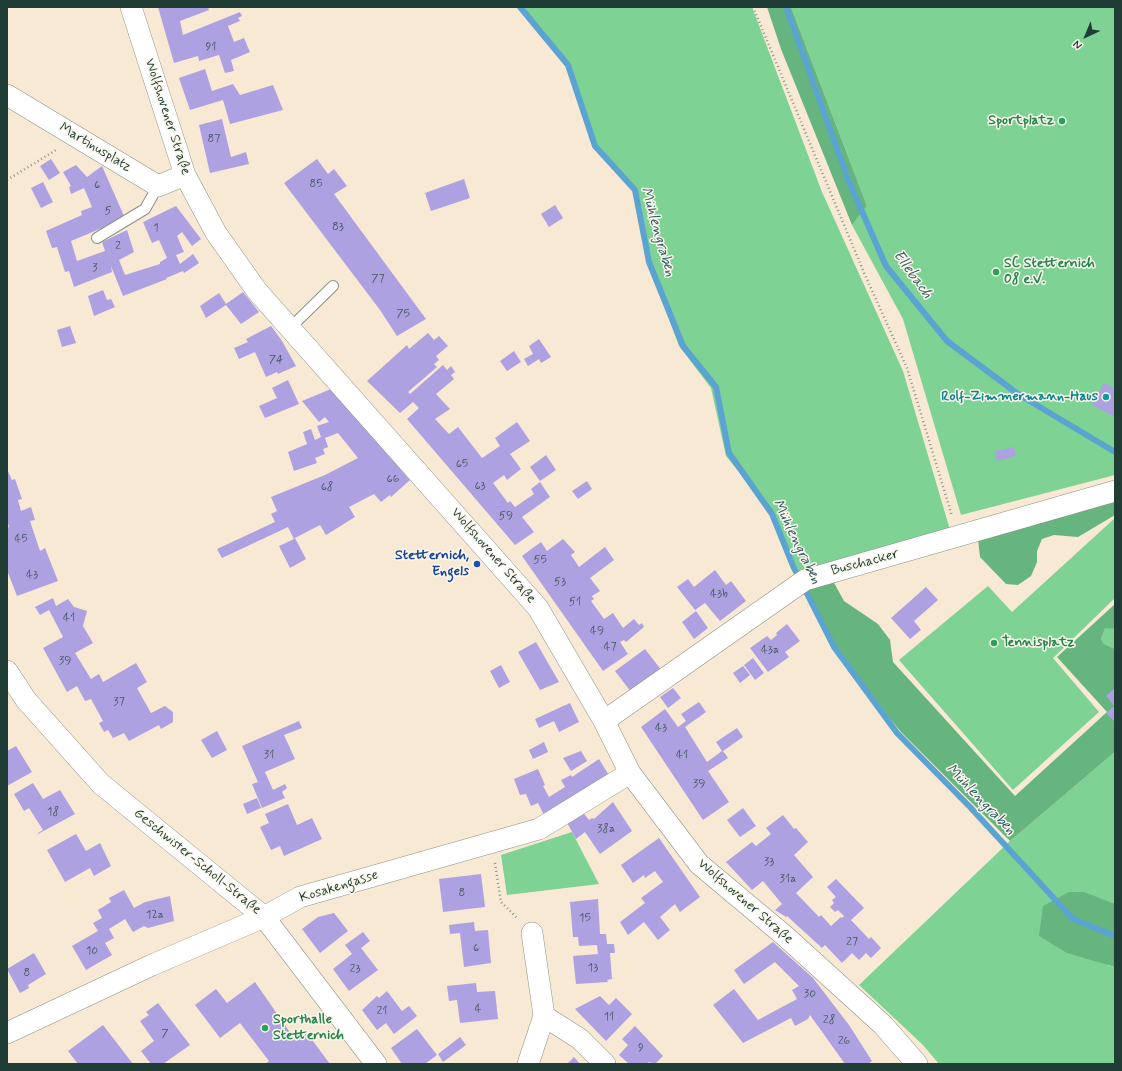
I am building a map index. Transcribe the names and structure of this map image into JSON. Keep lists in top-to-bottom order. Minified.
{"streets":{"street":["Wolfshovener Straße","Martinusplatz","Buschacker","Geschwister-Scholl-Straße","Kosakengasse"]},"crossings":[["Wolfshovener Straße","Buschacker"],["Wolfshovener Straße","Kosakengasse"],["Geschwister-Scholl-Straße","Kosakengasse"]],"water":["Mühlengraben","Ellebach"],"places":["Sportplatz","SC Stetternich 08 e.V.","Rolf-Zimmermann-Haus","Stetternich, Engels","Tennisplatz","Sporthalle Stetternich"],"house_numbers":["91","87","85","6","5","83","1","2","3","77","75","74","65","66","63","68","59","45","55","43","53","43b","51","41","49","47","43a","39","37","43","31","41","39","18","38a","33","31a","8","12a","15","27","6","10","13","23","8","30","4","21","11","28","7","26","9"],"north":"bottom left"}
